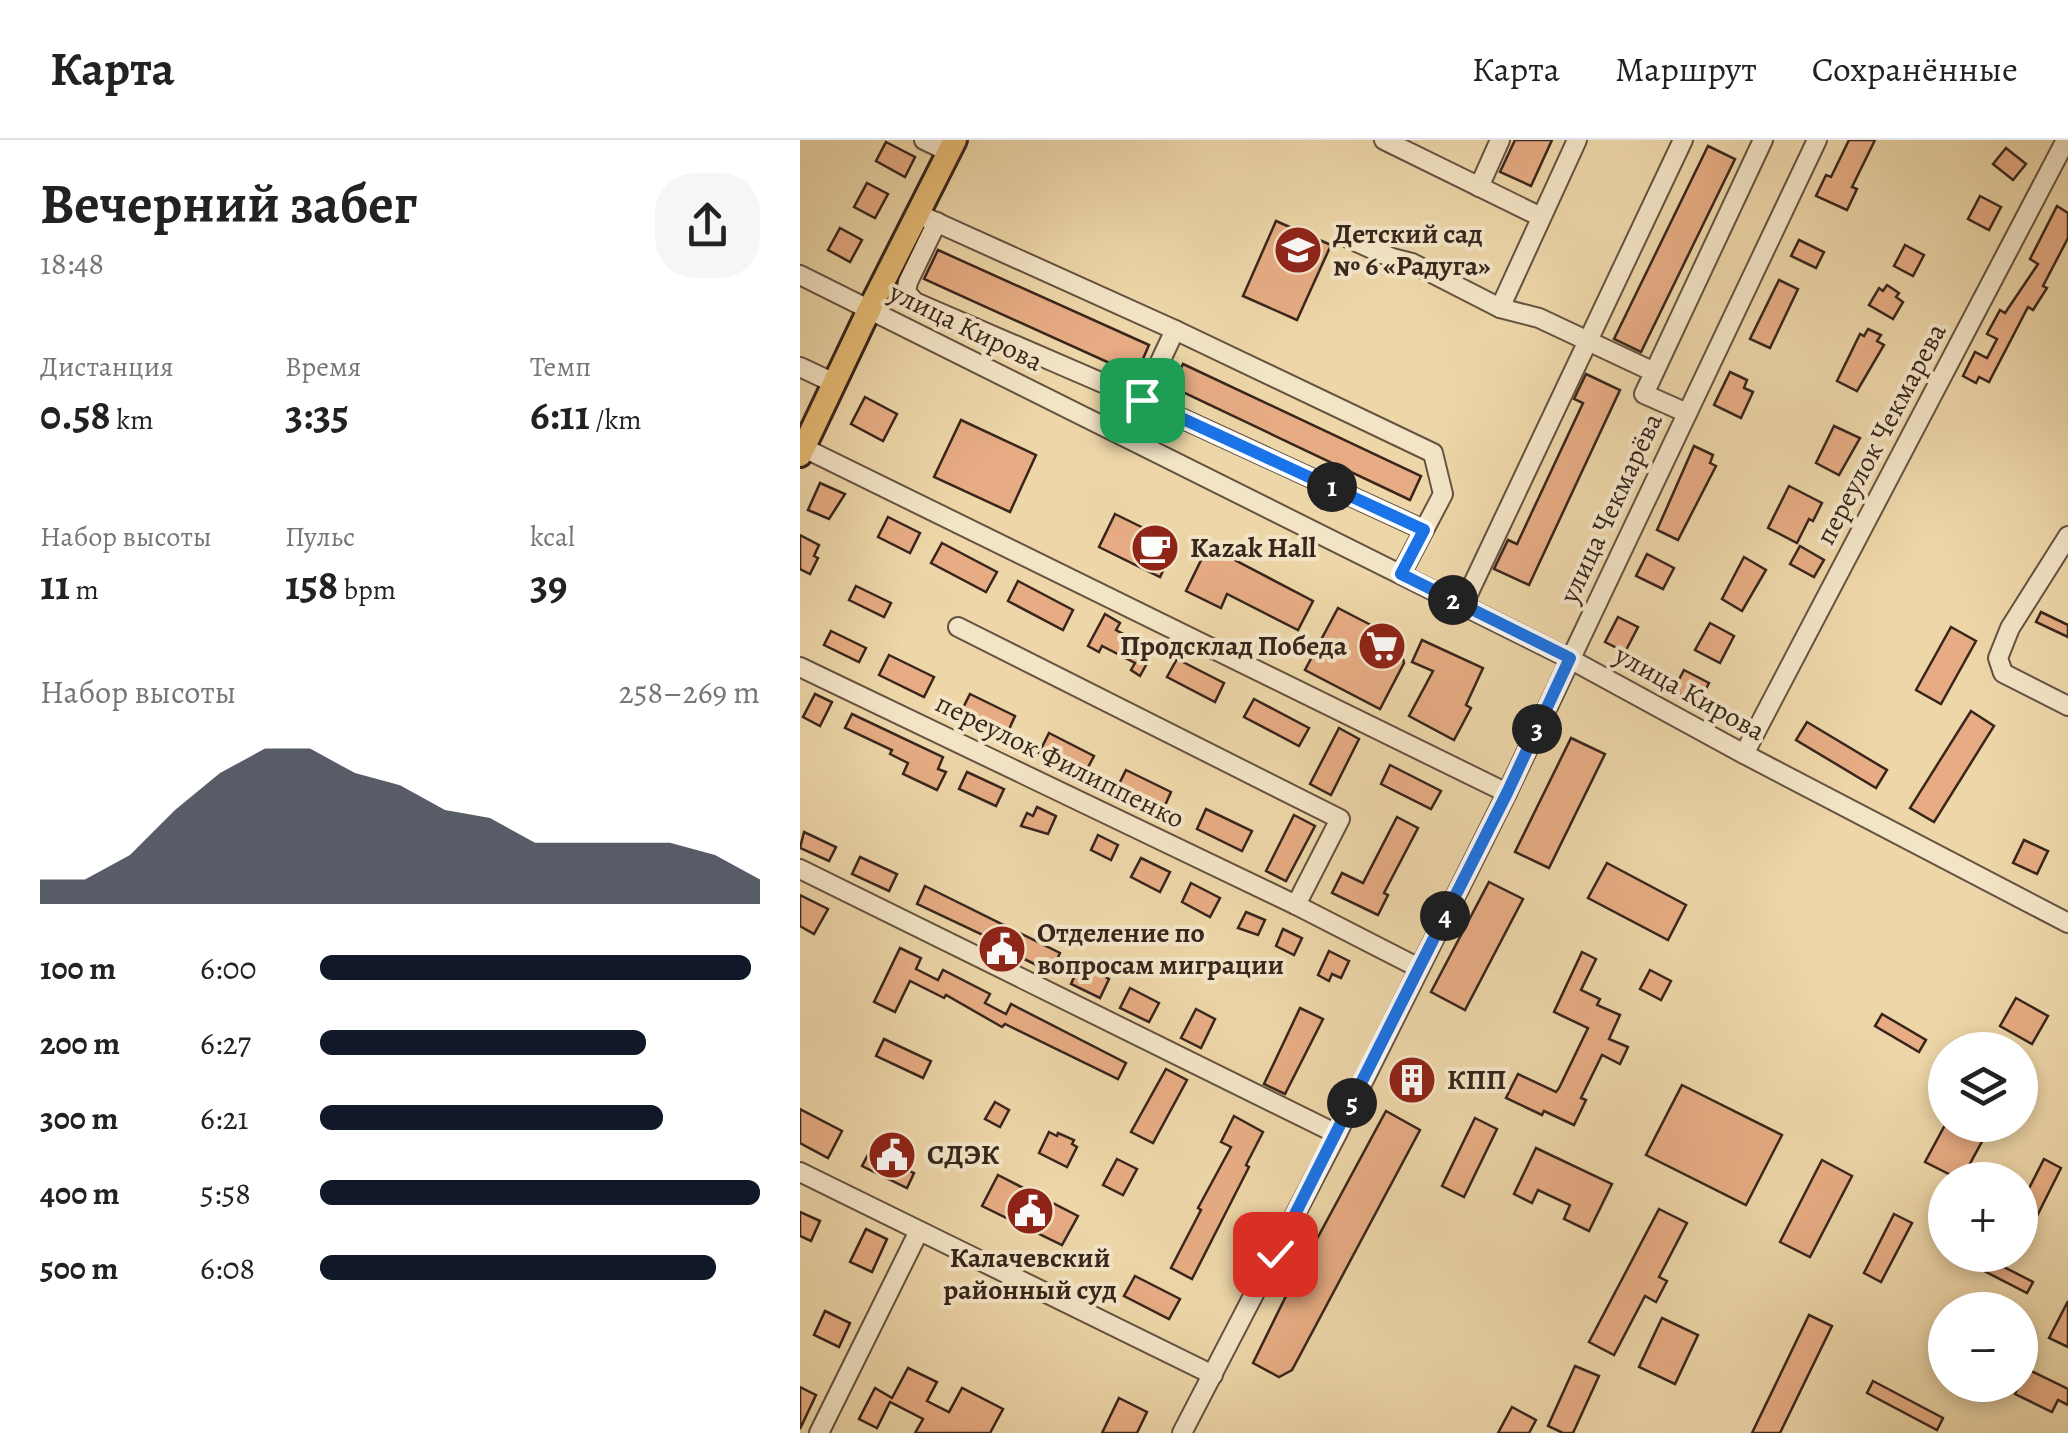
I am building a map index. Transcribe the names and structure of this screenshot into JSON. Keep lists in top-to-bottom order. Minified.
{"streets":{"street":["улица Кирова","переулок Чекмарева","улица Чекмарёва","переулок Филиппенко"]},"crossings":[["улица Кирова","переулок Чекмарева"],["улица Кирова","улица Чекмарёва"],["улица Чекмарёва","переулок Филиппенко"]],"places":{"school or university":["Детский сад № 6 «Радуга»"],"cafe":["Kazak Hall"],"supermarket":["Продсклад Победа"],"public building":["Отделение по вопросам миграции","СДЭК","Калачевский районный суд"],"building":["КПП"]},"page":{"header":"Карта","nav":["Карта","Маршрут","Сохранённые"],"heading":["Вечерний забег","18:48"],"stats":[["Дистанция","0.58 km"],["Время","3:35"],["Темп","6:11 /km"],["Набор высоты","11 m"],["Пульс","158 bpm"],["kcal","39"]],"pins":["1","2","3","4","5"],"chart":["Набор высоты","258–269 m"],"list":[{"name":"100 m","note":"6:00"},{"name":"200 m","note":"6:27"},{"name":"300 m","note":"6:21"},{"name":"400 m","note":"5:58"},{"name":"500 m","note":"6:08"}],"map_buttons":["+","−"]}}
